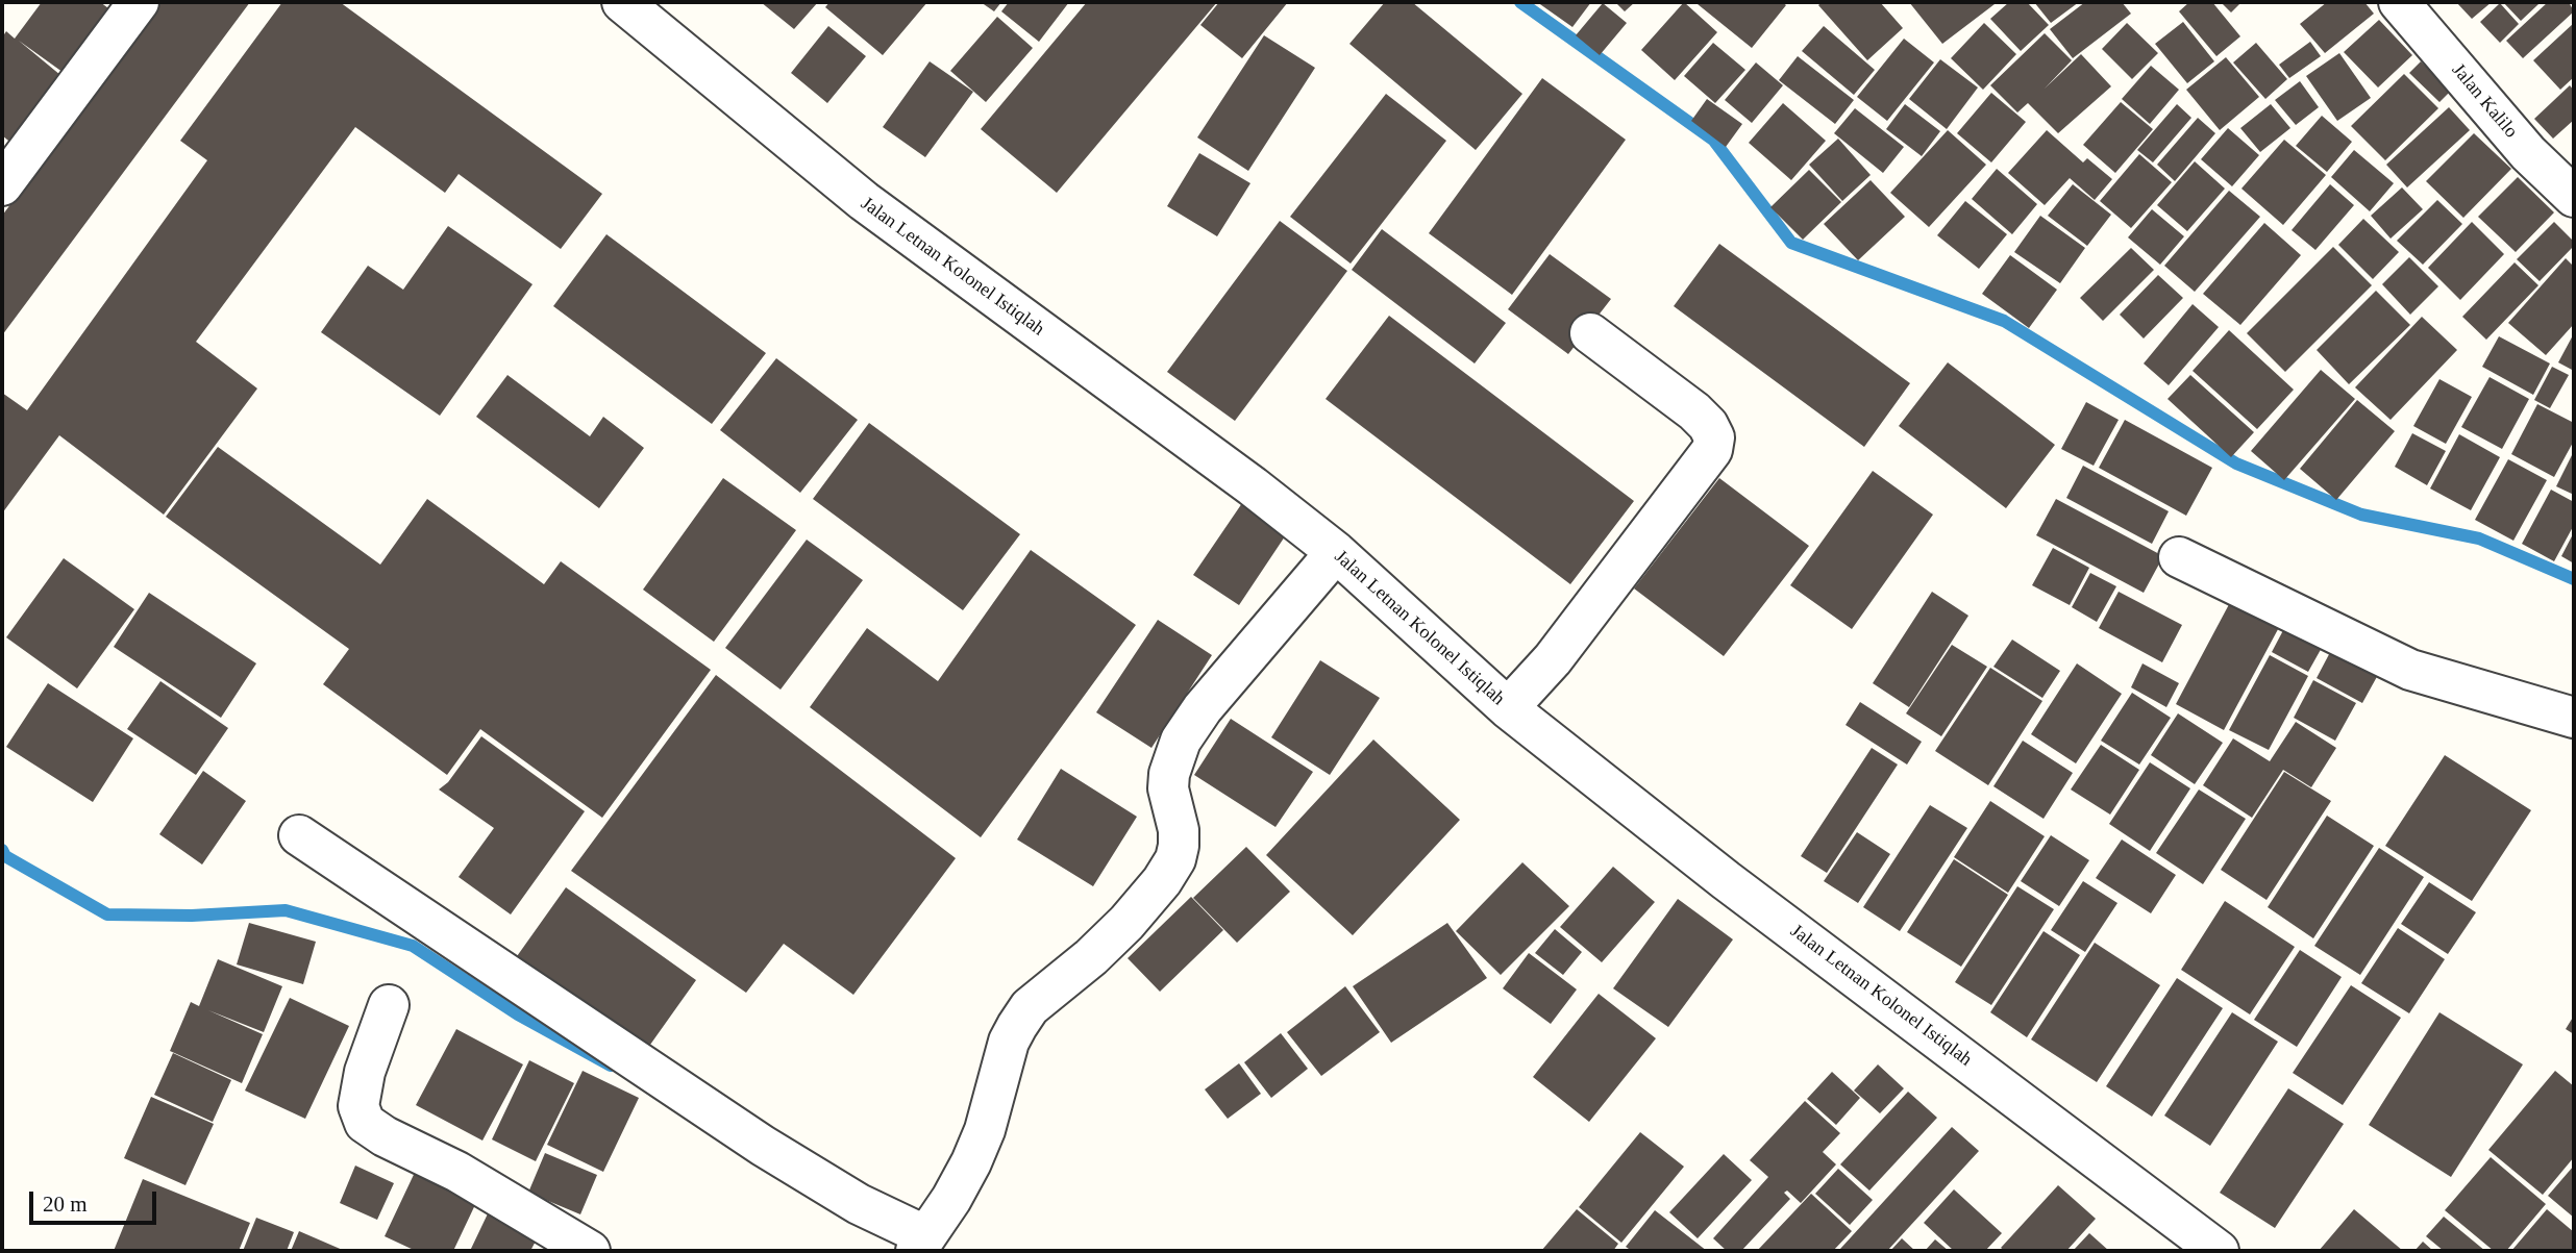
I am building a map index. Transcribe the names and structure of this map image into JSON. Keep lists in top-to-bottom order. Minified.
{"streets":{"street":["Jalan Kalilo","Jalan Letnan Kolonel Istiqlah"]},"scale_bar":"20 m"}
